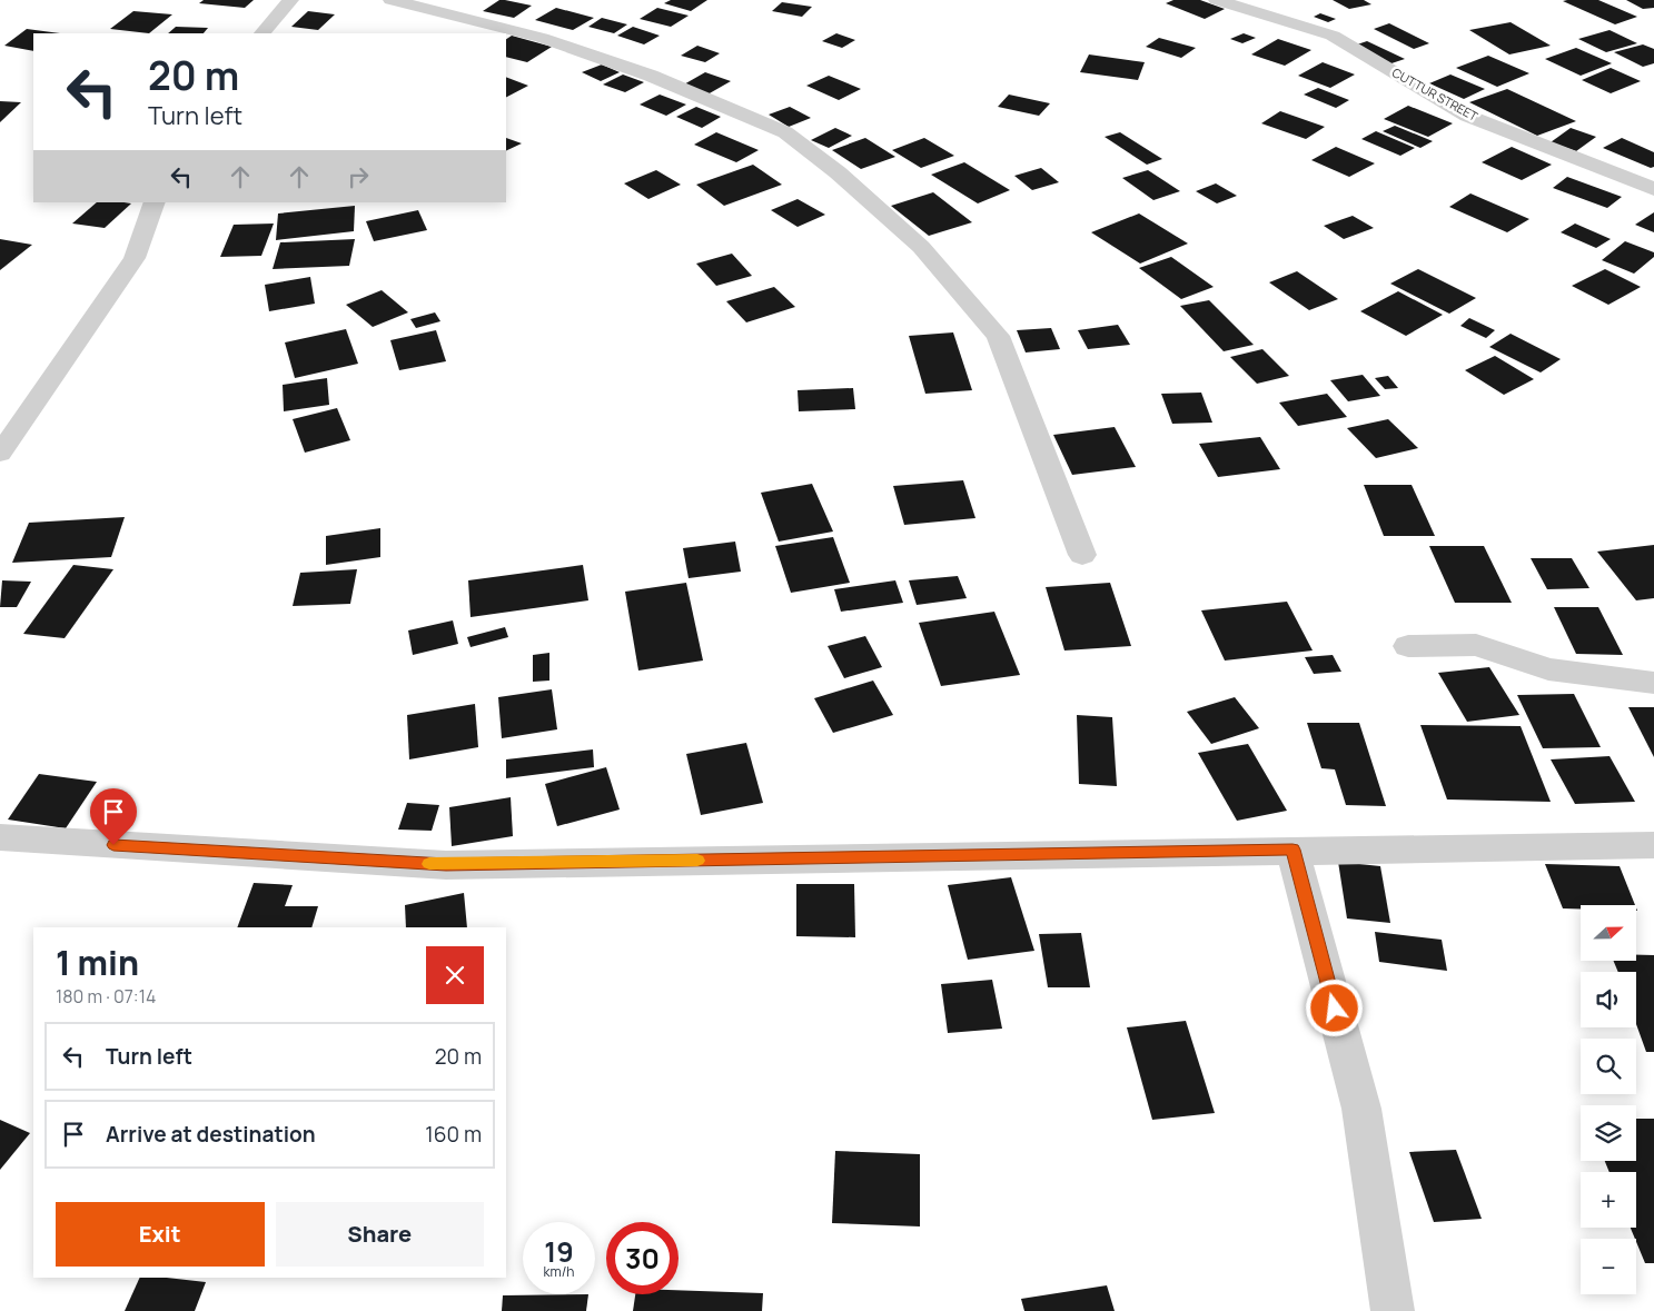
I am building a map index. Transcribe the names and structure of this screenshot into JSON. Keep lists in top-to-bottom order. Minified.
{"streets":{"street":["CUTTUR STREET"]},"north":"right","page":{"turn":["20 m","Turn left"],"map_buttons":["+","−"],"heading":["1 min","180 m · 07:14"],"list":[{"name":"Turn left","value":"20 m"},{"name":"Arrive at destination","value":"160 m"}],"buttons":["Exit","Share"],"speed":"19 km/h","limit":"30"}}
